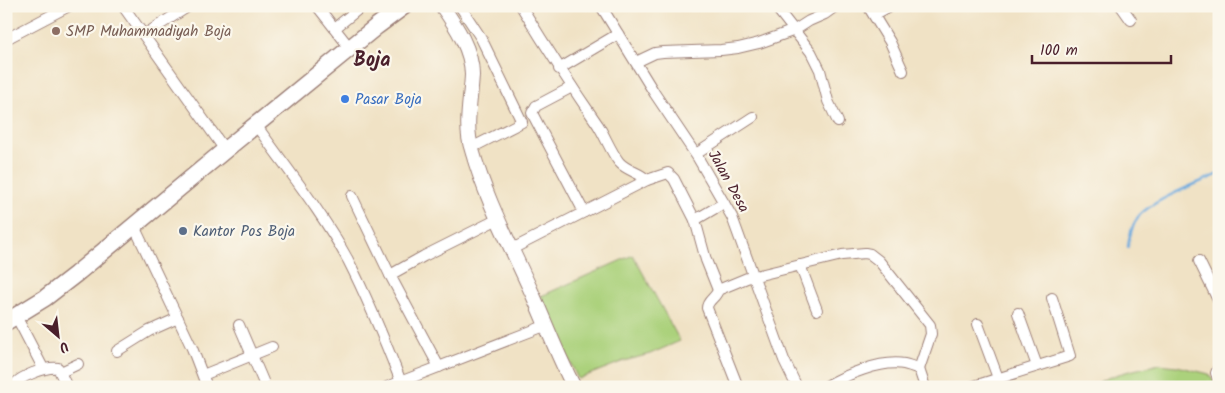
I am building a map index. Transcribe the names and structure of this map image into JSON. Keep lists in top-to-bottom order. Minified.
{"streets":{"street":["Jalan Desa"]},"districts":["Boja"],"places":["SMP Muhammadiyah Boja","Pasar Boja","Kantor Pos Boja"],"scale_bar":"100 m","north":"bottom right"}
